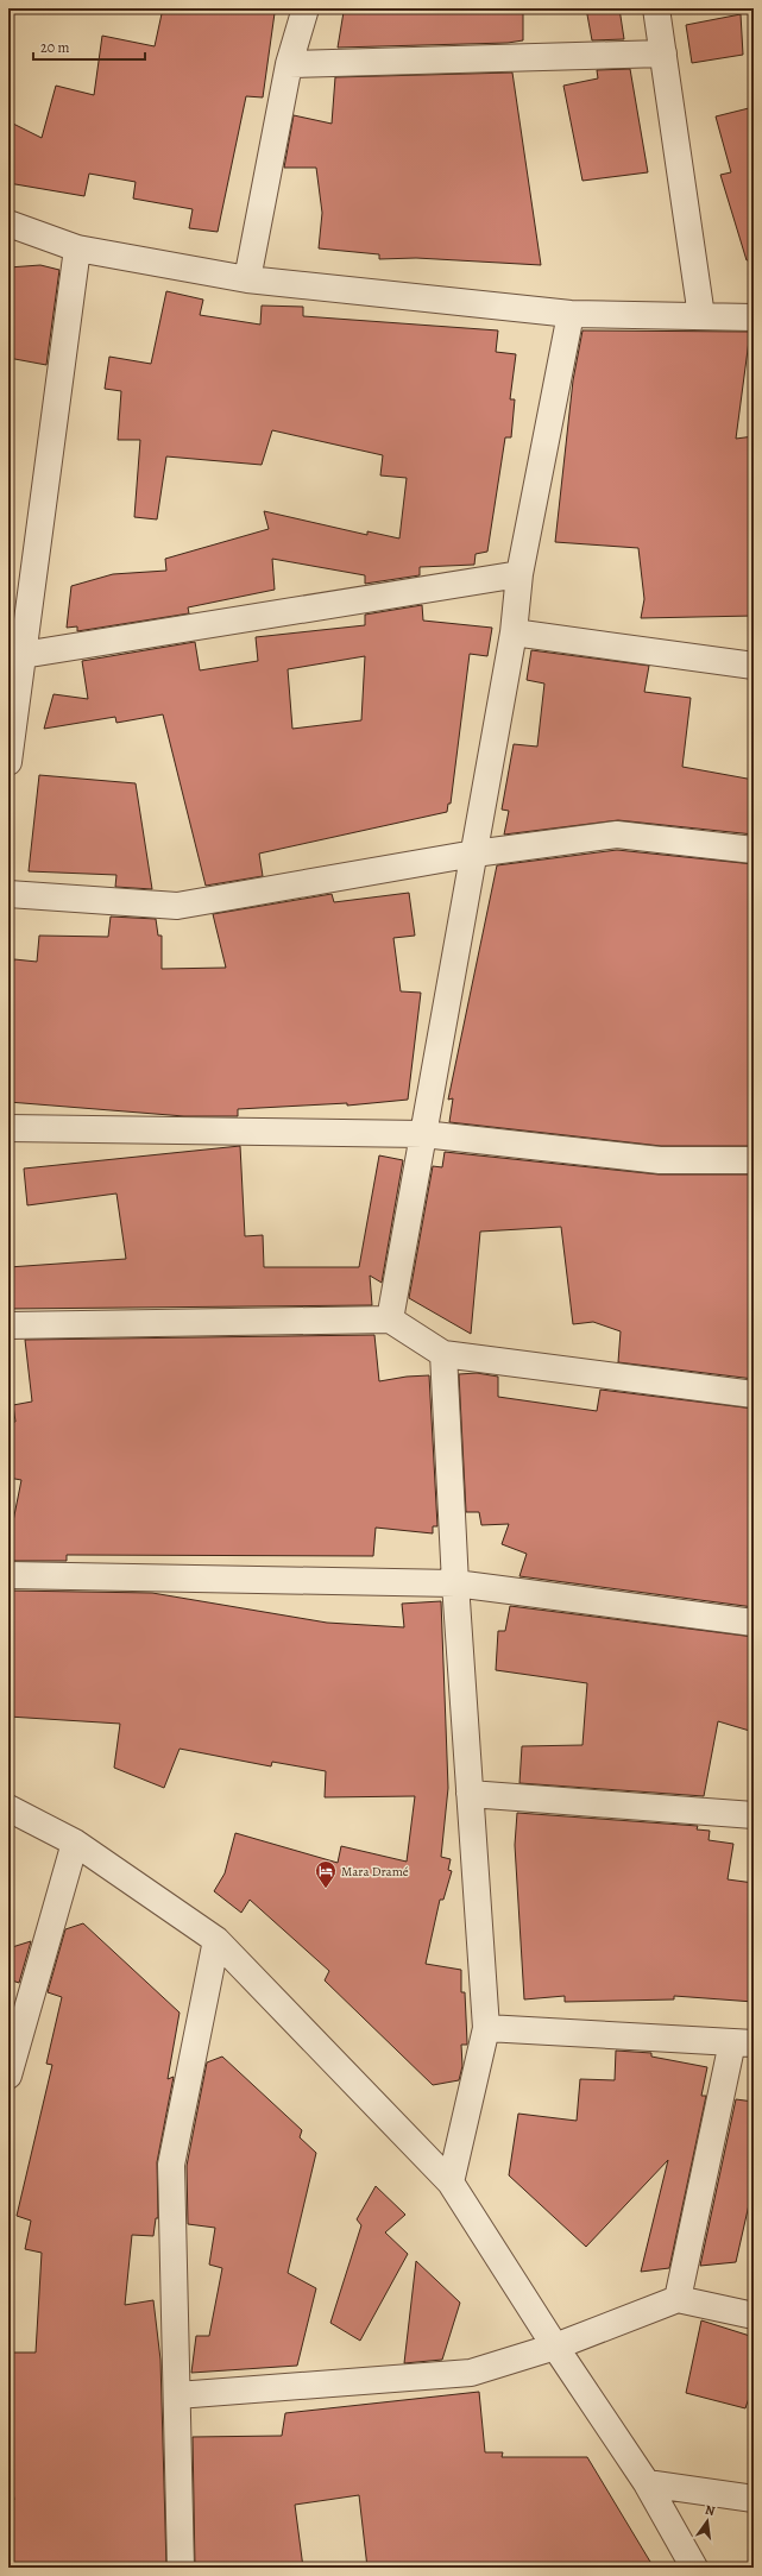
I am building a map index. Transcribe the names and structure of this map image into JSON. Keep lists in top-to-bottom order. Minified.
{"places":{"hotel":["Mara Dramé"]},"scale_bar":"20 m","north":"top"}
